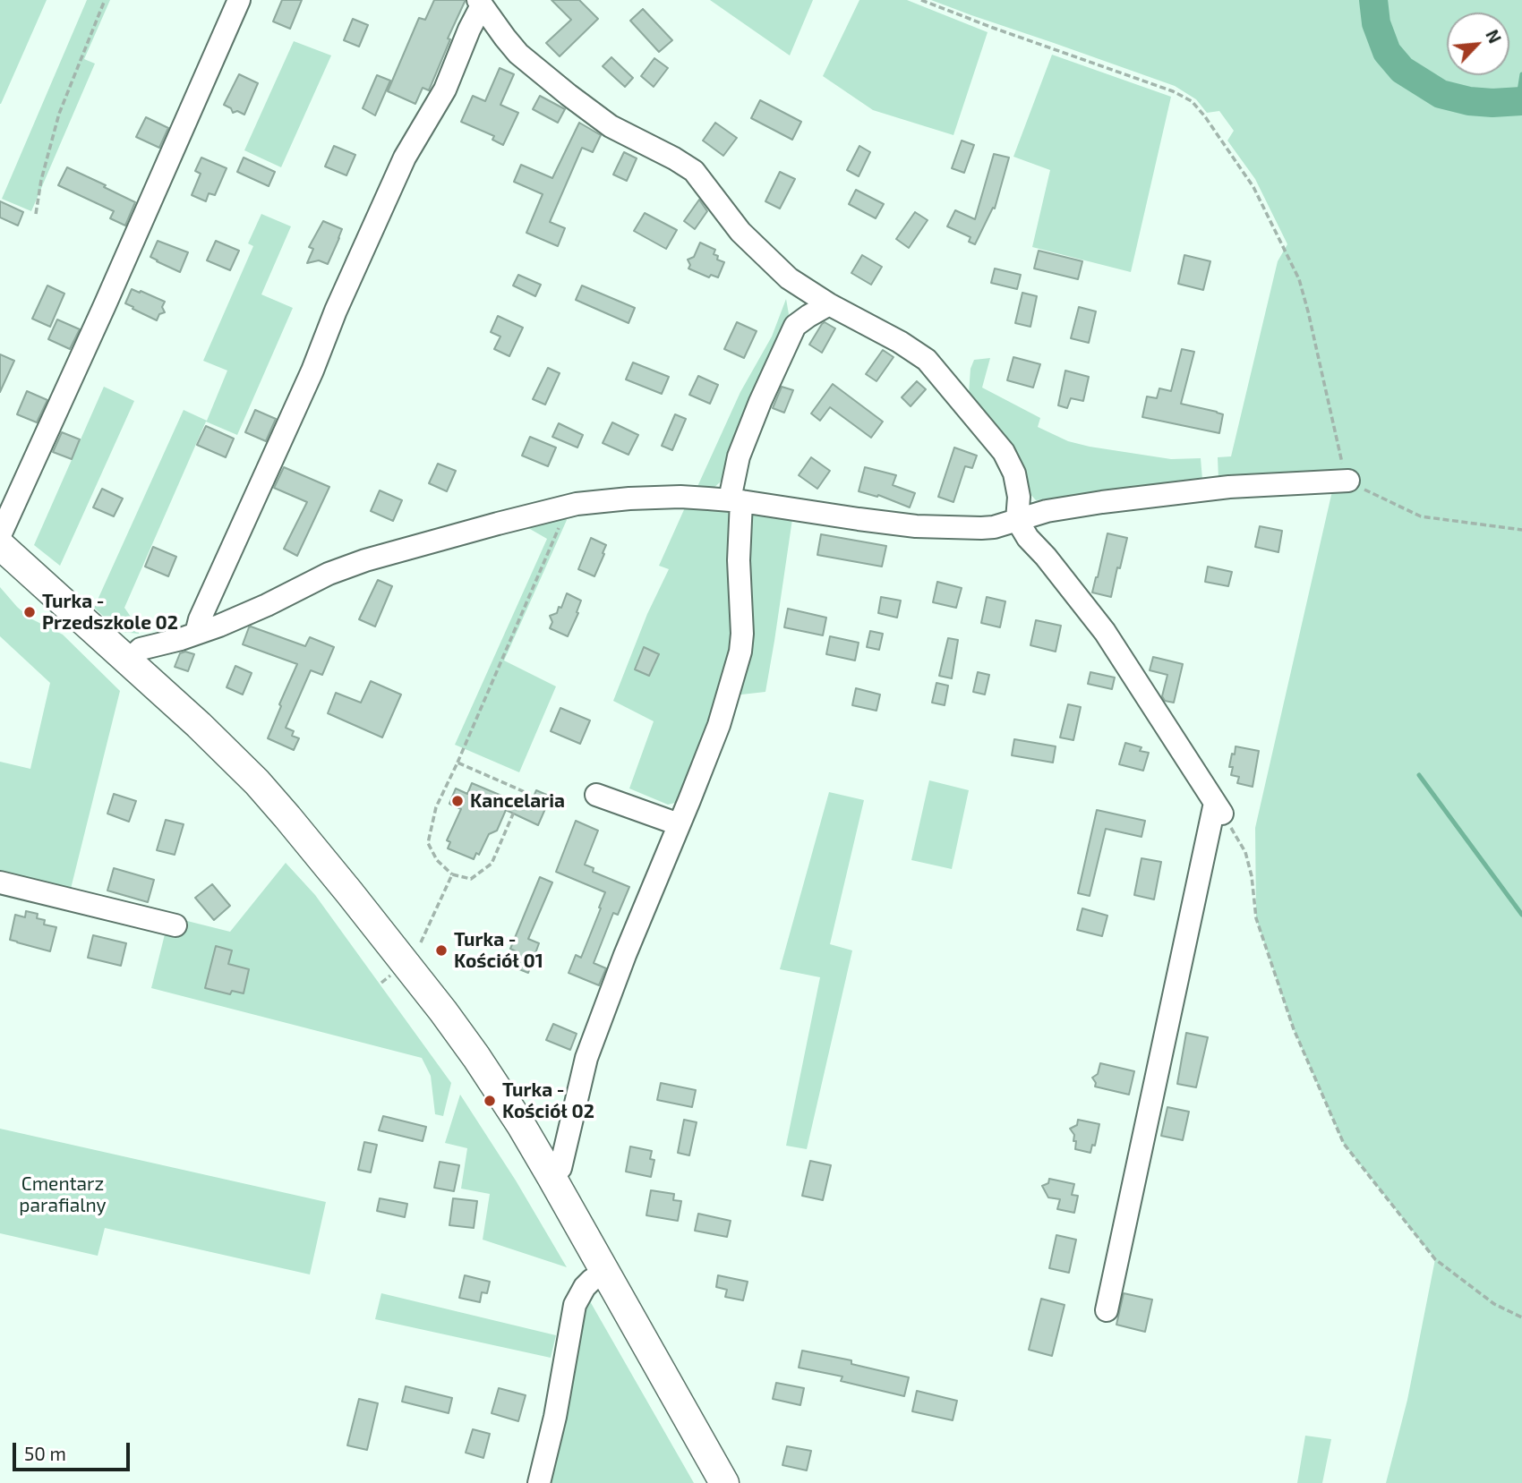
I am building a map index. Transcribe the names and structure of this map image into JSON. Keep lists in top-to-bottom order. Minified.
{"parks":["Cmentarz parafialny"],"places":["Turka - Przedszkole 02","Kancelaria","Turka - Kościół 01","Turka - Kościół 02"],"scale_bar":"50 m","north":"top right"}
